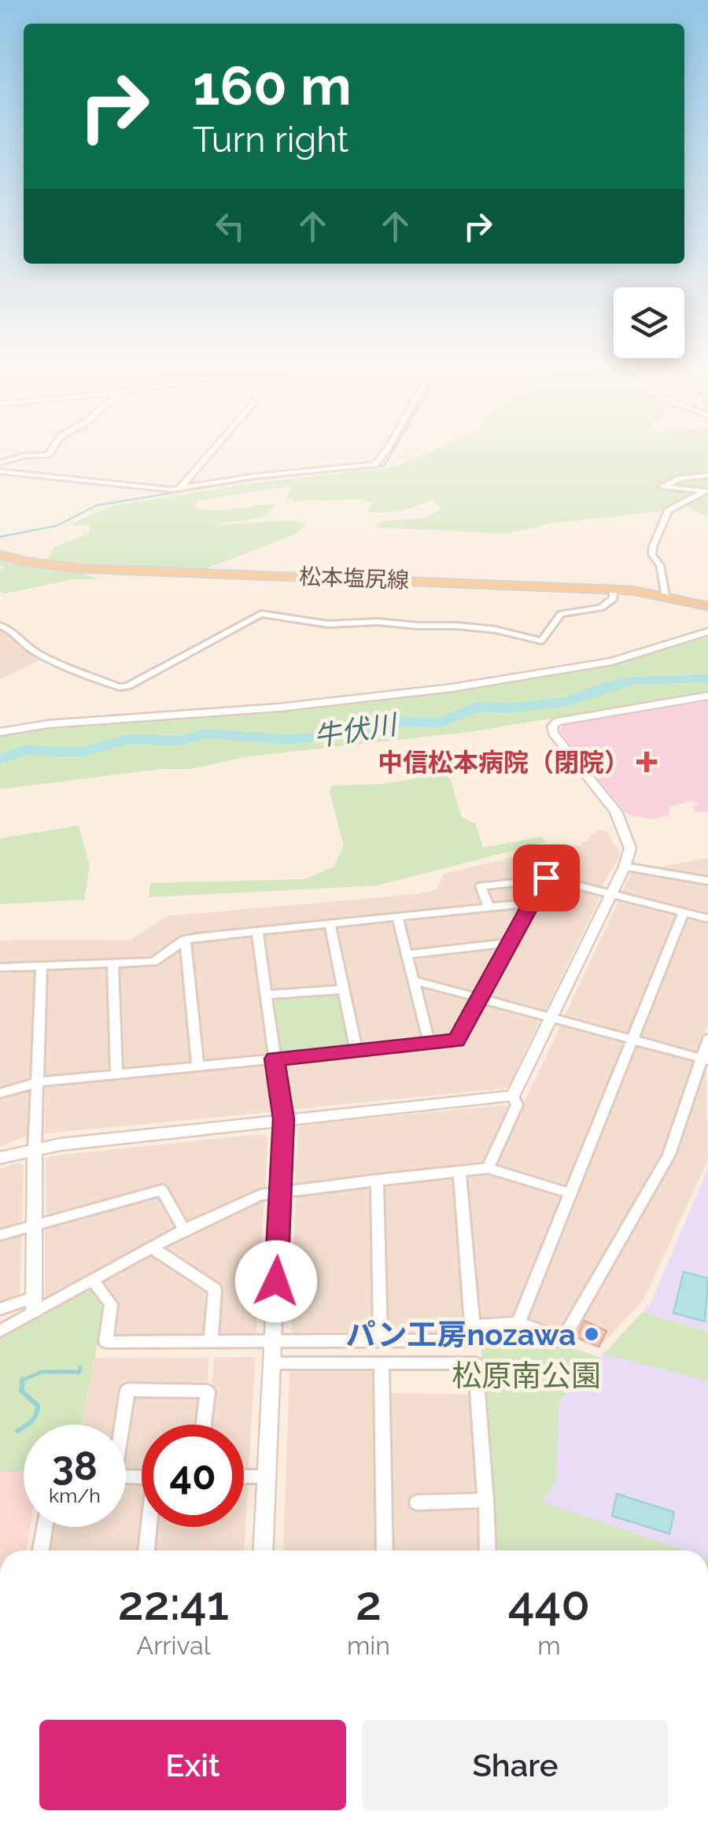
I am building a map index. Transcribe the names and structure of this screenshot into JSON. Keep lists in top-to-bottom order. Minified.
{"streets":{"main road":["松本塩尻線"]},"water":["牛伏川"],"parks":["松原南公園"],"places":{"health":["中信松本病院（閉院）"],"other":["パン工房nozawa"]},"page":{"turn":["160 m","Turn right"],"speed":"38 km/h","limit":"40","eta":["22:41","Arrival","2","min","440","m"],"buttons":["Exit","Share"]}}
